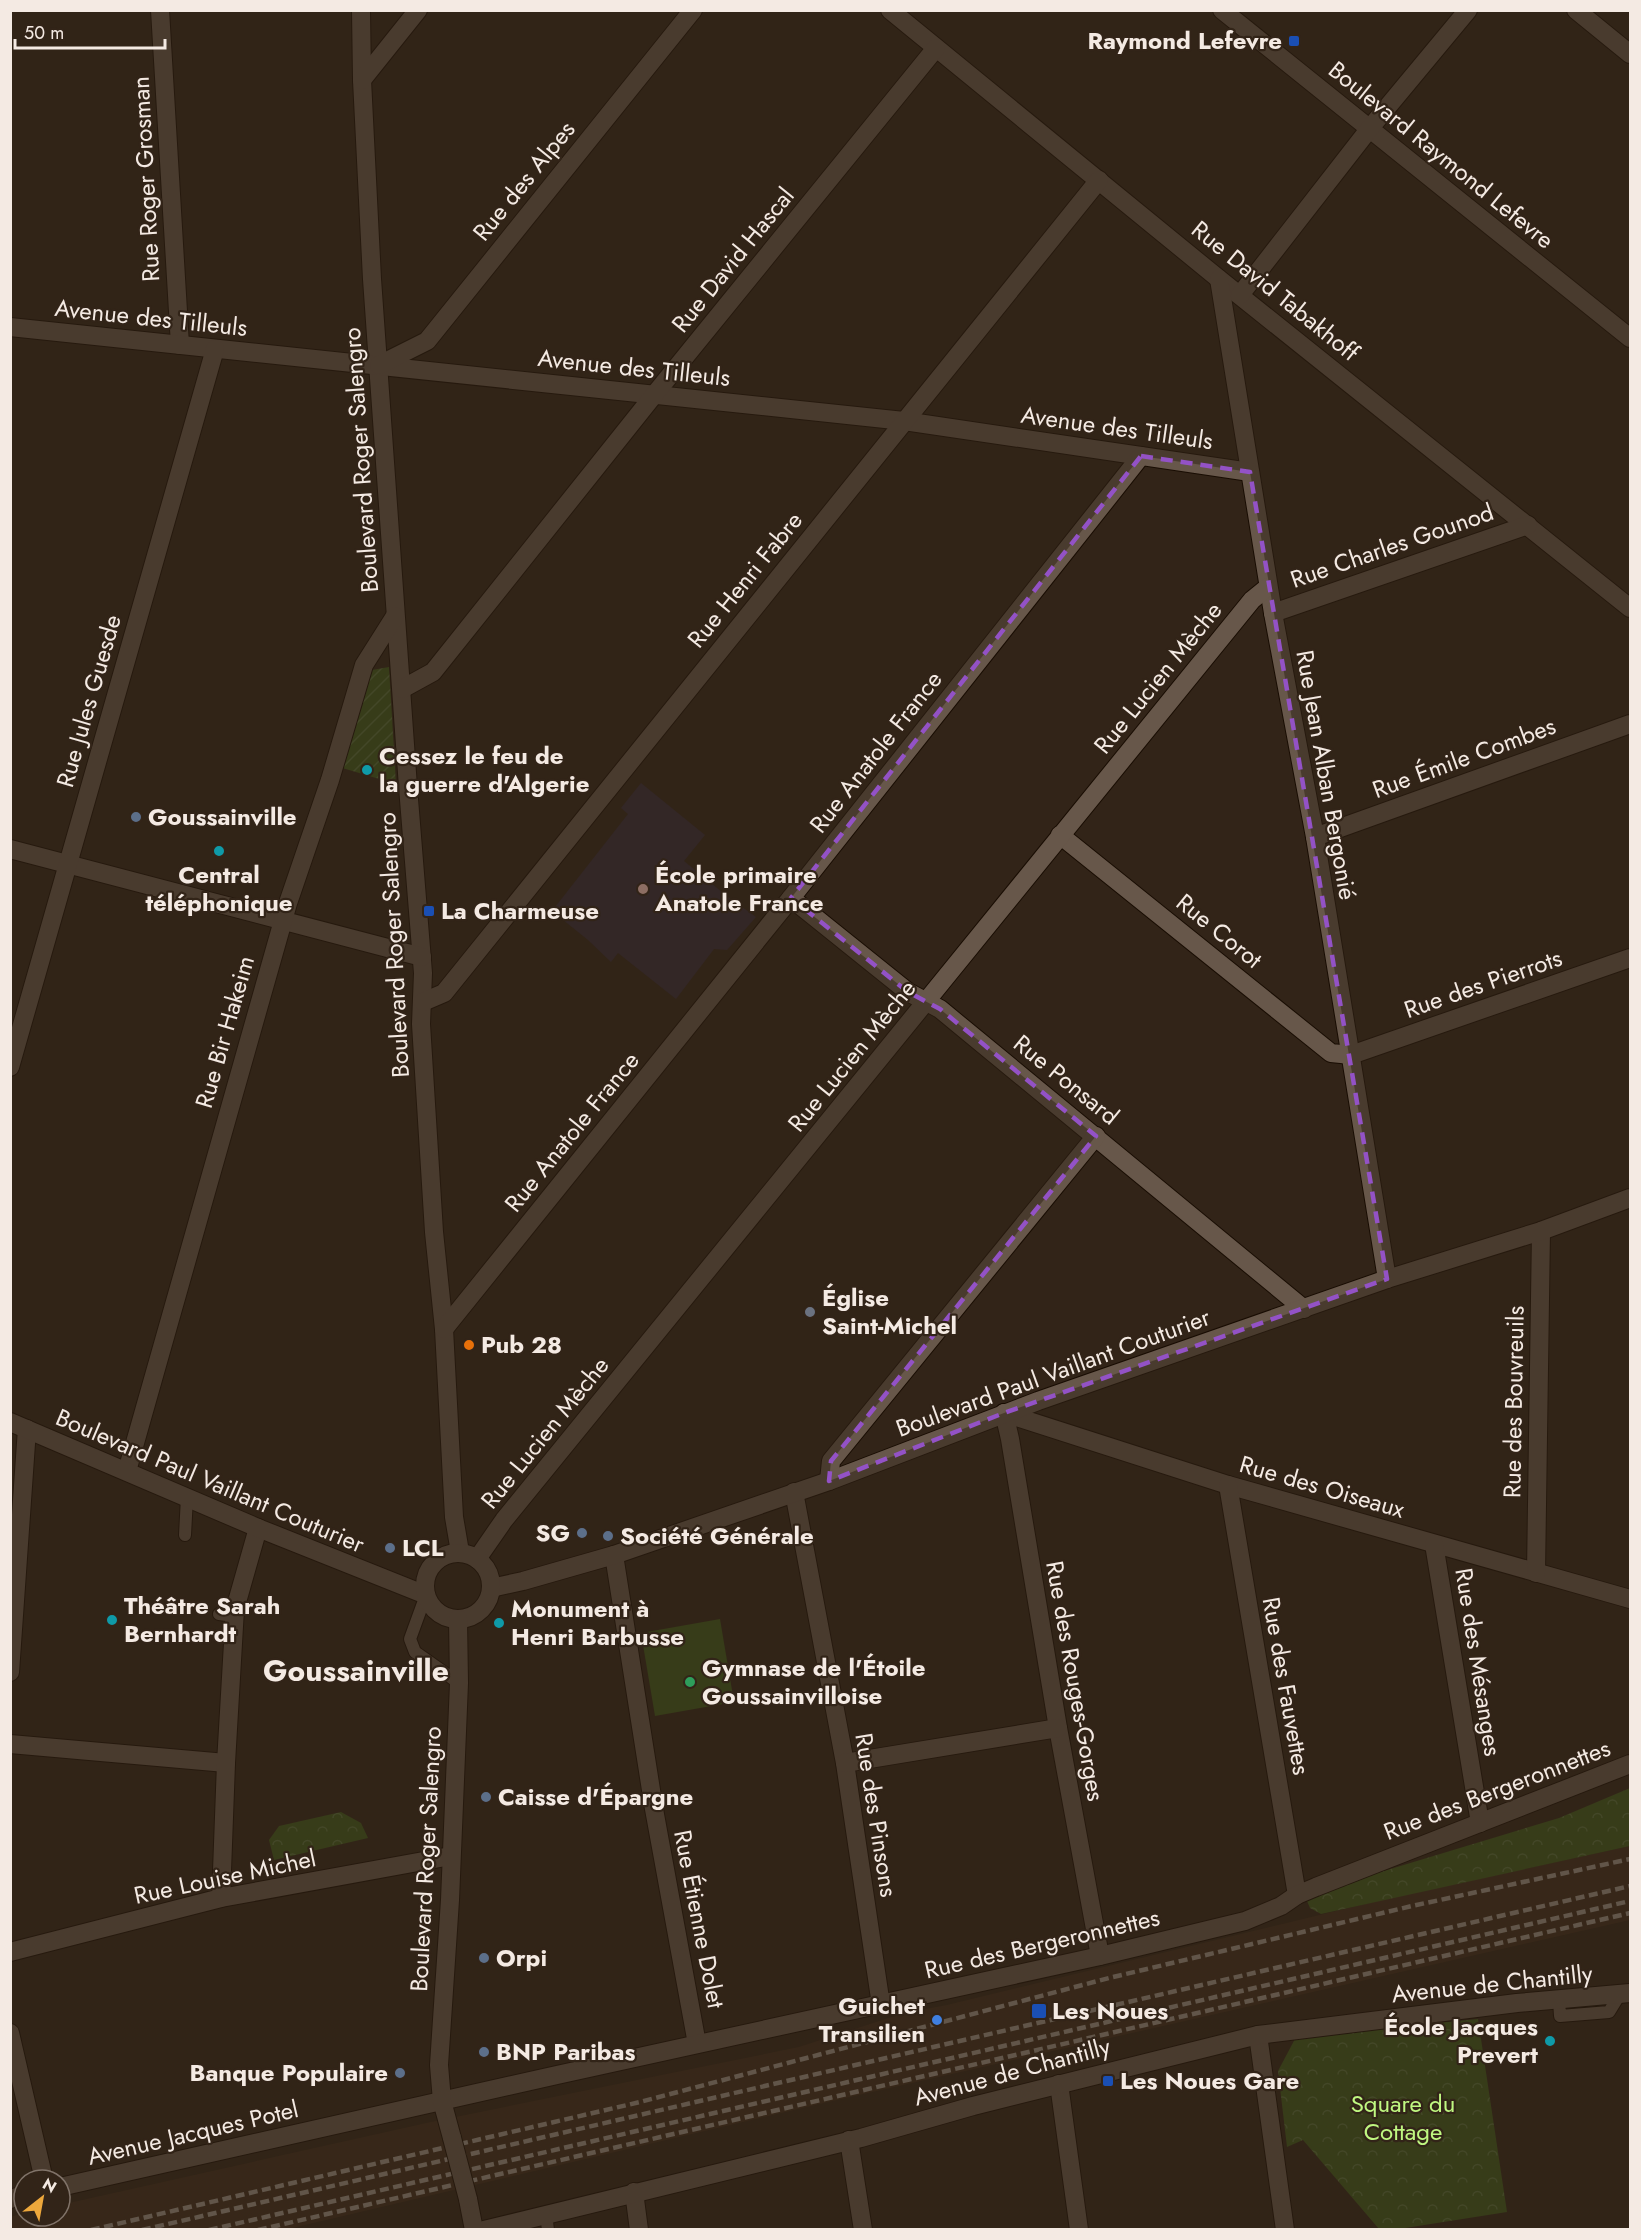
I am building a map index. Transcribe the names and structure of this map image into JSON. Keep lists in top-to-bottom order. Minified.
{"streets":{"street":["Boulevard Raymond Lefevre","Rue Roger Grosman","Rue des Alpes","Rue David Hascal","Rue David Tabakhoff","Avenue des Tilleuls","Boulevard Roger Salengro","Rue Charles Gounod","Rue Henri Fabre","Rue Lucien Mèche","Rue Jules Guesde","Rue Anatole France","Rue Émile Combes","Rue Jean Alban Bergonié","Rue Corot","Rue des Pierrots","Rue Bir Hakeim","Rue Ponsard","Boulevard Paul Vaillant Couturier","Rue des Bouvreuils","Rue des Oiseaux","Rue des Mésanges","Rue des Rouges-Gorges","Rue des Fauvettes","Rue des Bergeronnettes","Rue des Pinsons","Rue Louise Michel","Rue Étienne Dolet","Avenue de Chantilly","Avenue Jacques Potel"]},"crossings":[["Rue Roger Grosman","Avenue des Tilleuls"],["Rue des Alpes","Avenue des Tilleuls"],["Rue des Alpes","Boulevard Roger Salengro"],["Rue David Hascal","Rue David Tabakhoff"],["Rue David Hascal","Avenue des Tilleuls"],["Rue David Hascal","Boulevard Roger Salengro"],["Rue David Tabakhoff","Rue Charles Gounod"],["Rue David Tabakhoff","Rue Henri Fabre"],["Rue David Tabakhoff","Rue Jean Alban Bergonié"],["Avenue des Tilleuls","Boulevard Roger Salengro"],["Avenue des Tilleuls","Rue Henri Fabre"],["Avenue des Tilleuls","Rue Jules Guesde"],["Avenue des Tilleuls","Rue Anatole France"],["Avenue des Tilleuls","Rue Jean Alban Bergonié"],["Boulevard Roger Salengro","Rue Henri Fabre"],["Boulevard Roger Salengro","Rue Lucien Mèche"],["Boulevard Roger Salengro","Rue Anatole France"],["Boulevard Roger Salengro","Rue Bir Hakeim"],["Boulevard Roger Salengro","Boulevard Paul Vaillant Couturier"],["Boulevard Roger Salengro","Rue des Bergeronnettes"],["Boulevard Roger Salengro","Rue Louise Michel"],["Boulevard Roger Salengro","Avenue Jacques Potel"],["Rue Charles Gounod","Rue Jean Alban Bergonié"],["Rue Lucien Mèche","Rue Jean Alban Bergonié"],["Rue Lucien Mèche","Rue Corot"],["Rue Lucien Mèche","Rue Ponsard"],["Rue Lucien Mèche","Boulevard Paul Vaillant Couturier"],["Rue Anatole France","Rue Ponsard"],["Rue Émile Combes","Rue Jean Alban Bergonié"],["Rue Jean Alban Bergonié","Rue Corot"],["Rue Jean Alban Bergonié","Rue des Pierrots"],["Rue Jean Alban Bergonié","Boulevard Paul Vaillant Couturier"],["Rue Corot","Rue des Pierrots"],["Rue Bir Hakeim","Boulevard Paul Vaillant Couturier"],["Rue Ponsard","Boulevard Paul Vaillant Couturier"],["Boulevard Paul Vaillant Couturier","Rue des Bouvreuils"],["Boulevard Paul Vaillant Couturier","Rue des Oiseaux"],["Boulevard Paul Vaillant Couturier","Rue des Rouges-Gorges"],["Boulevard Paul Vaillant Couturier","Rue des Pinsons"],["Boulevard Paul Vaillant Couturier","Rue Étienne Dolet"],["Rue des Bouvreuils","Rue des Oiseaux"],["Rue des Oiseaux","Rue des Mésanges"],["Rue des Oiseaux","Rue des Rouges-Gorges"],["Rue des Oiseaux","Rue des Fauvettes"],["Rue des Mésanges","Rue des Bergeronnettes"],["Rue des Rouges-Gorges","Rue des Bergeronnettes"],["Rue des Fauvettes","Rue des Bergeronnettes"],["Rue des Bergeronnettes","Rue des Pinsons"],["Rue des Bergeronnettes","Rue Étienne Dolet"],["Rue des Bergeronnettes","Avenue Jacques Potel"]],"districts":["Goussainville"],"parks":["Square du Cottage"],"places":{"transit":["Raymond Lefevre","La Charmeuse","Les Noues","Les Noues Gare"],"other":["Cessez le feu de la guerre d'Algerie","Goussainville","Central téléphonique","École primaire Anatole France","Église Saint-Michel","Pub 28","SG","Société Générale","LCL","Théâtre Sarah Bernhardt","Monument à Henri Barbusse","Gymnase de l'Étoile Goussainvilloise","Caisse d'Épargne","Orpi","Guichet Transilien","École Jacques Prevert","BNP Paribas","Banque Populaire"]},"scale_bar":"50 m","north":"top right"}
